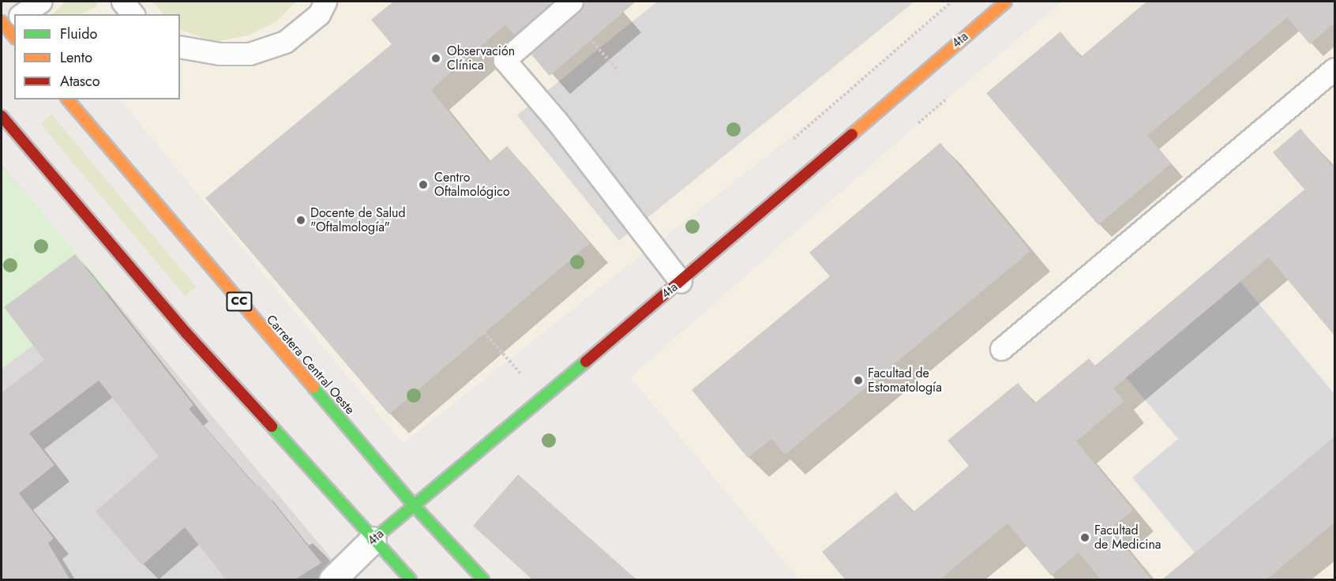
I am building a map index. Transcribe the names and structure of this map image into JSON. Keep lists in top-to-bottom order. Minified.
{"streets":{"main road":["4ta","CC","Carretera Central Oeste"]},"crossings":[["4ta","Carretera Central Oeste"]],"places":["Observación Clínica","Centro Oftalmológico","Docente de Salud \"Oftalmología\"","Facultad de Estomatología","Facultad de Medicina"],"legend":["Fluido","Lento","Atasco"]}
